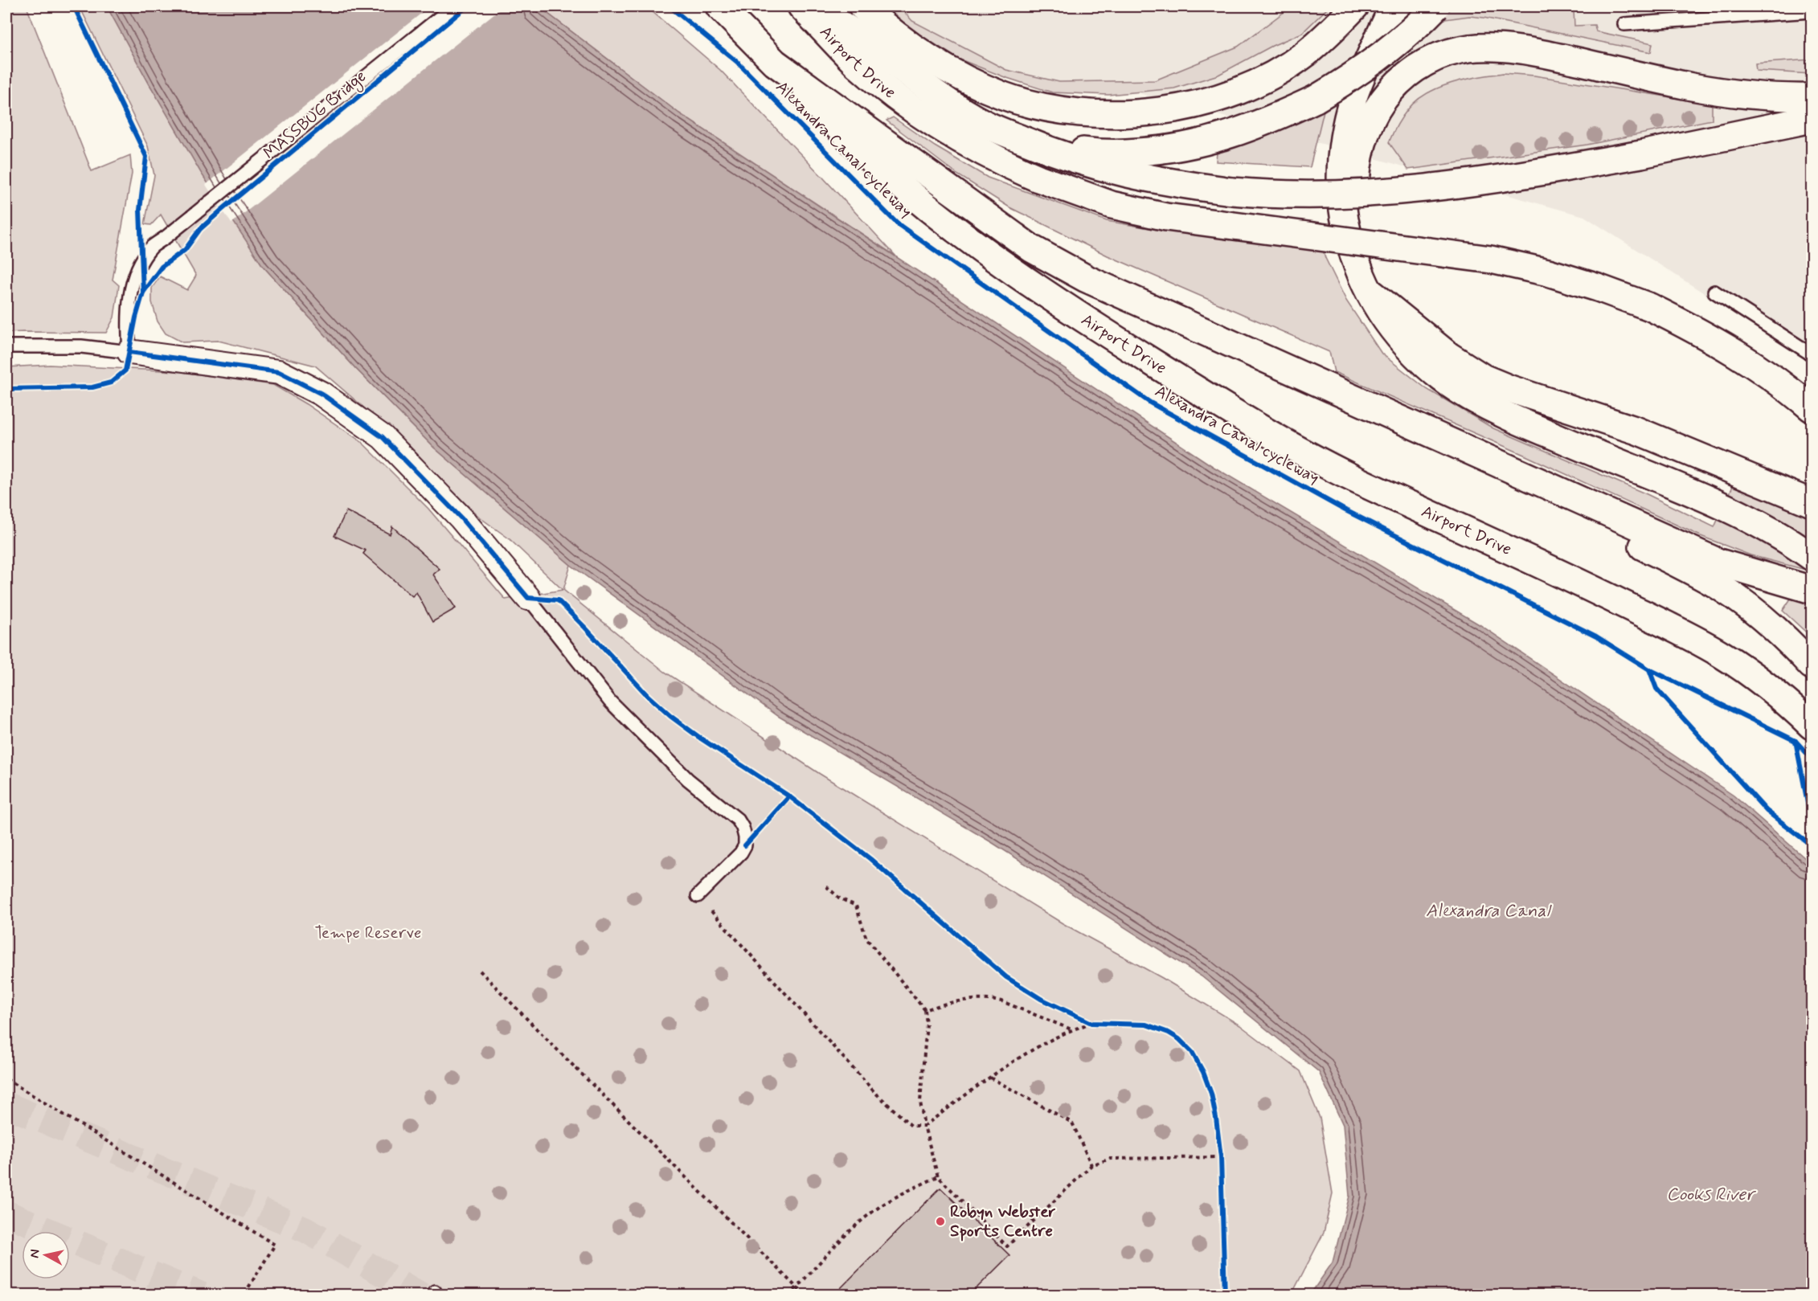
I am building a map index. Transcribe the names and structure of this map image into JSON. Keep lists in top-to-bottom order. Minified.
{"streets":{"main road":["Airport Drive"],"cycle path":["MASSBUG Bridge","Alexandra Canal cycleway"]},"water":["Alexandra Canal","Cooks River"],"parks":["Tempe Reserve"],"places":["Robyn Webster Sports Centre"],"north":"left"}
